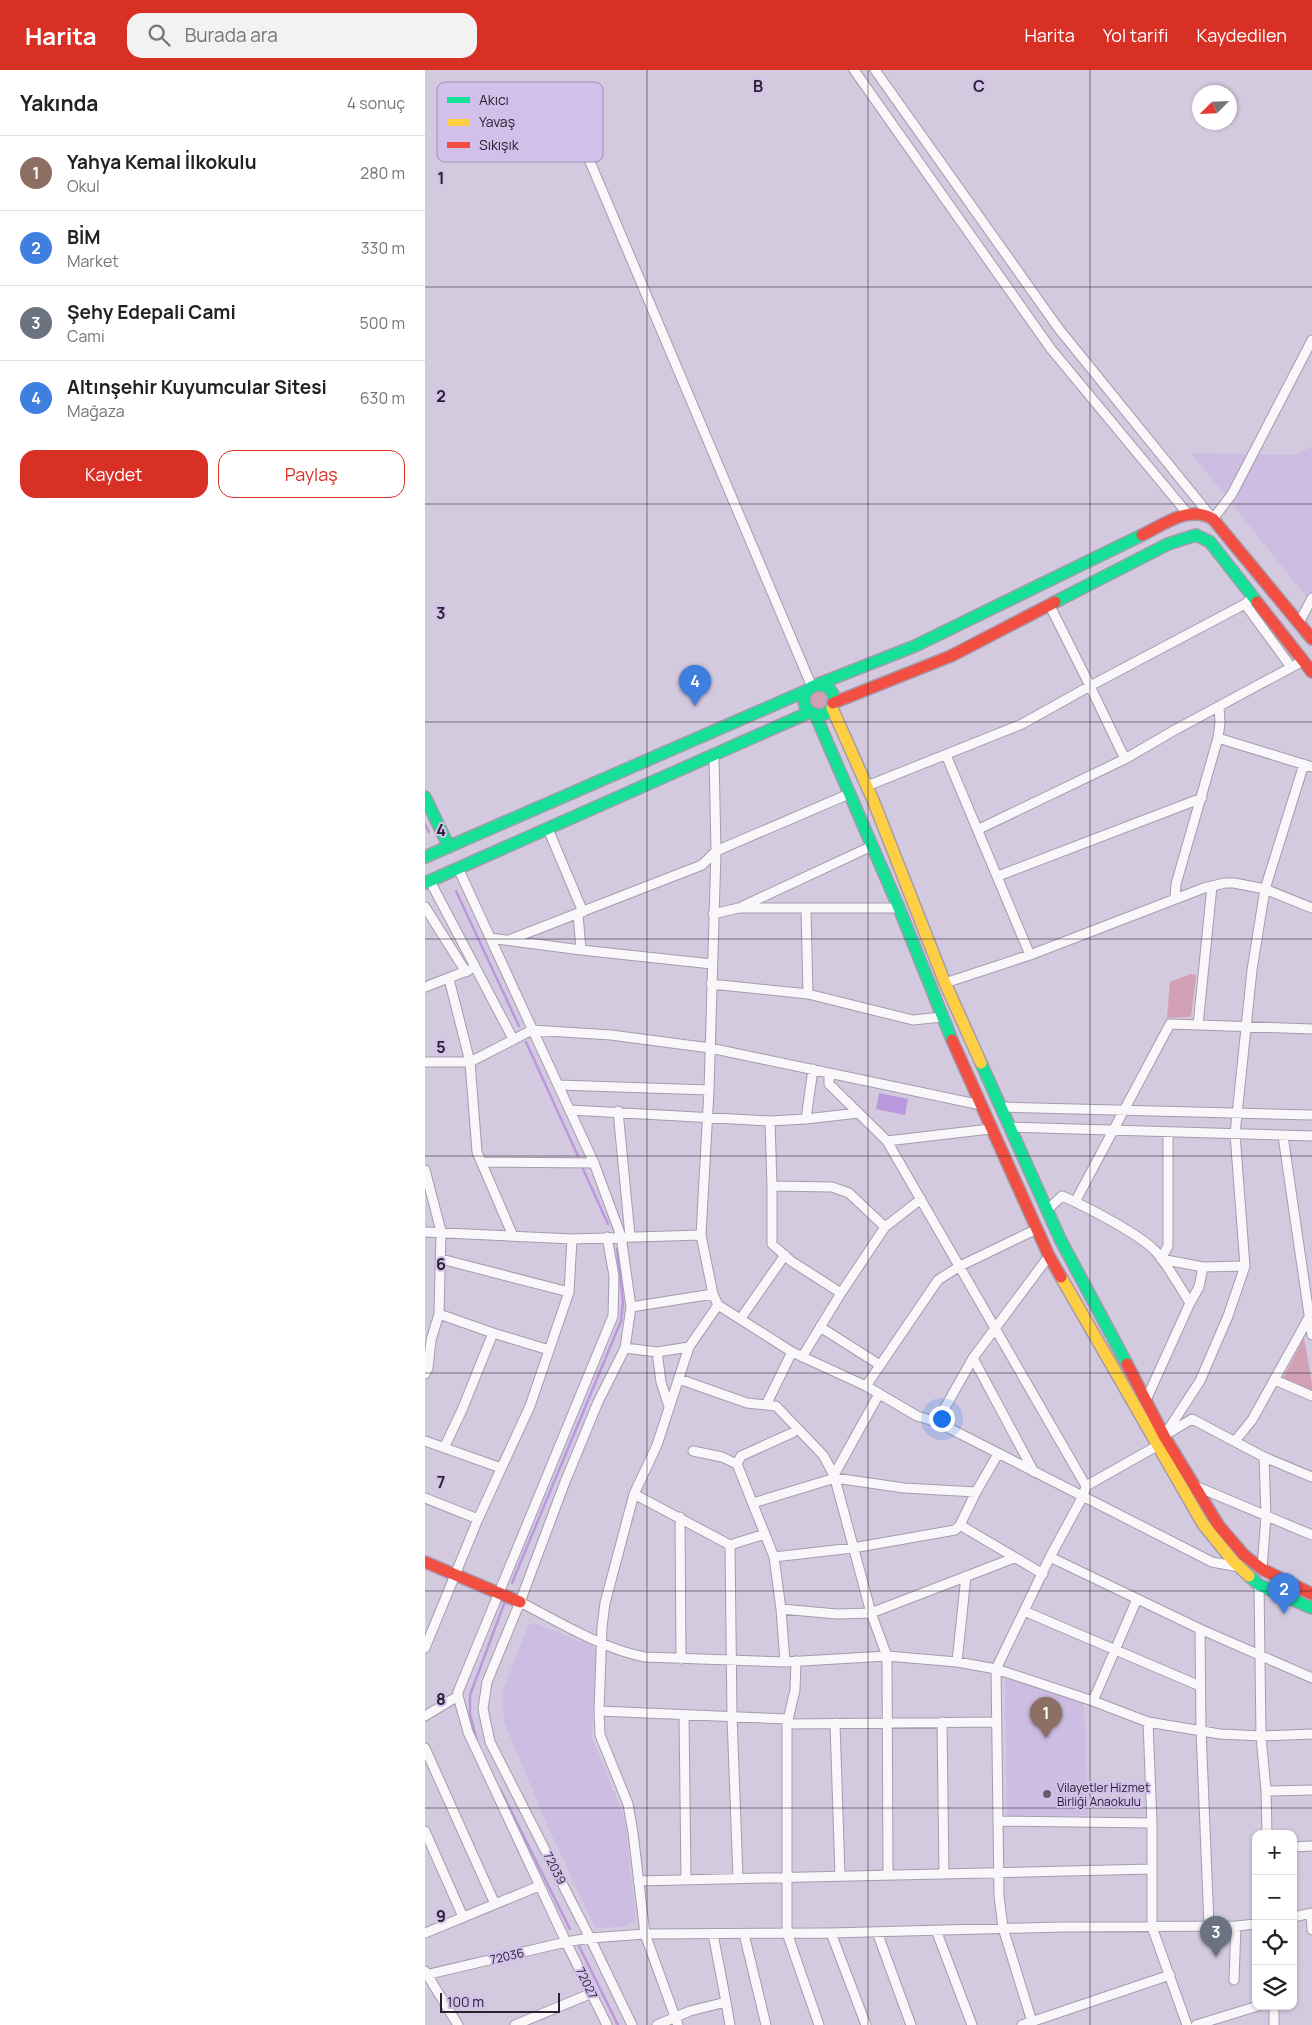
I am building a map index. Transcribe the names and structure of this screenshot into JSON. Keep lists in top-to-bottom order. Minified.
{"streets":{"street":["72039","72036","72027"]},"crossings":[["72039","72036"],["72036","72027"]],"places":["Vilayetler Hizmet Birliği Anaokulu"],"legend":["Akıcı","Yavaş","Sıkışık"],"scale_bar":"100 m","north":"bottom left","page":{"header":"Harita","search":"Burada ara","nav":["Harita","Yol tarifi","Kaydedilen"],"heading":["Yakında","4 sonuç"],"list":[{"mark":"1","name":"Yahya Kemal İlkokulu","note":"Okul","value":"280 m"},{"mark":"2","name":"BİM","note":"Market","value":"330 m"},{"mark":"3","name":"Şehy Edepali Cami","note":"Cami","value":"500 m"},{"mark":"4","name":"Altınşehir Kuyumcular Sitesi","note":"Mağaza","value":"630 m"}],"buttons":["Kaydet","Paylaş"],"pins":["4","2","1","3"],"map_buttons":["+","−"],"scale":"100 m"},"grid":{"columns":["B","C"],"rows":["1","2","3","4","5","6","7","8","9"]}}
